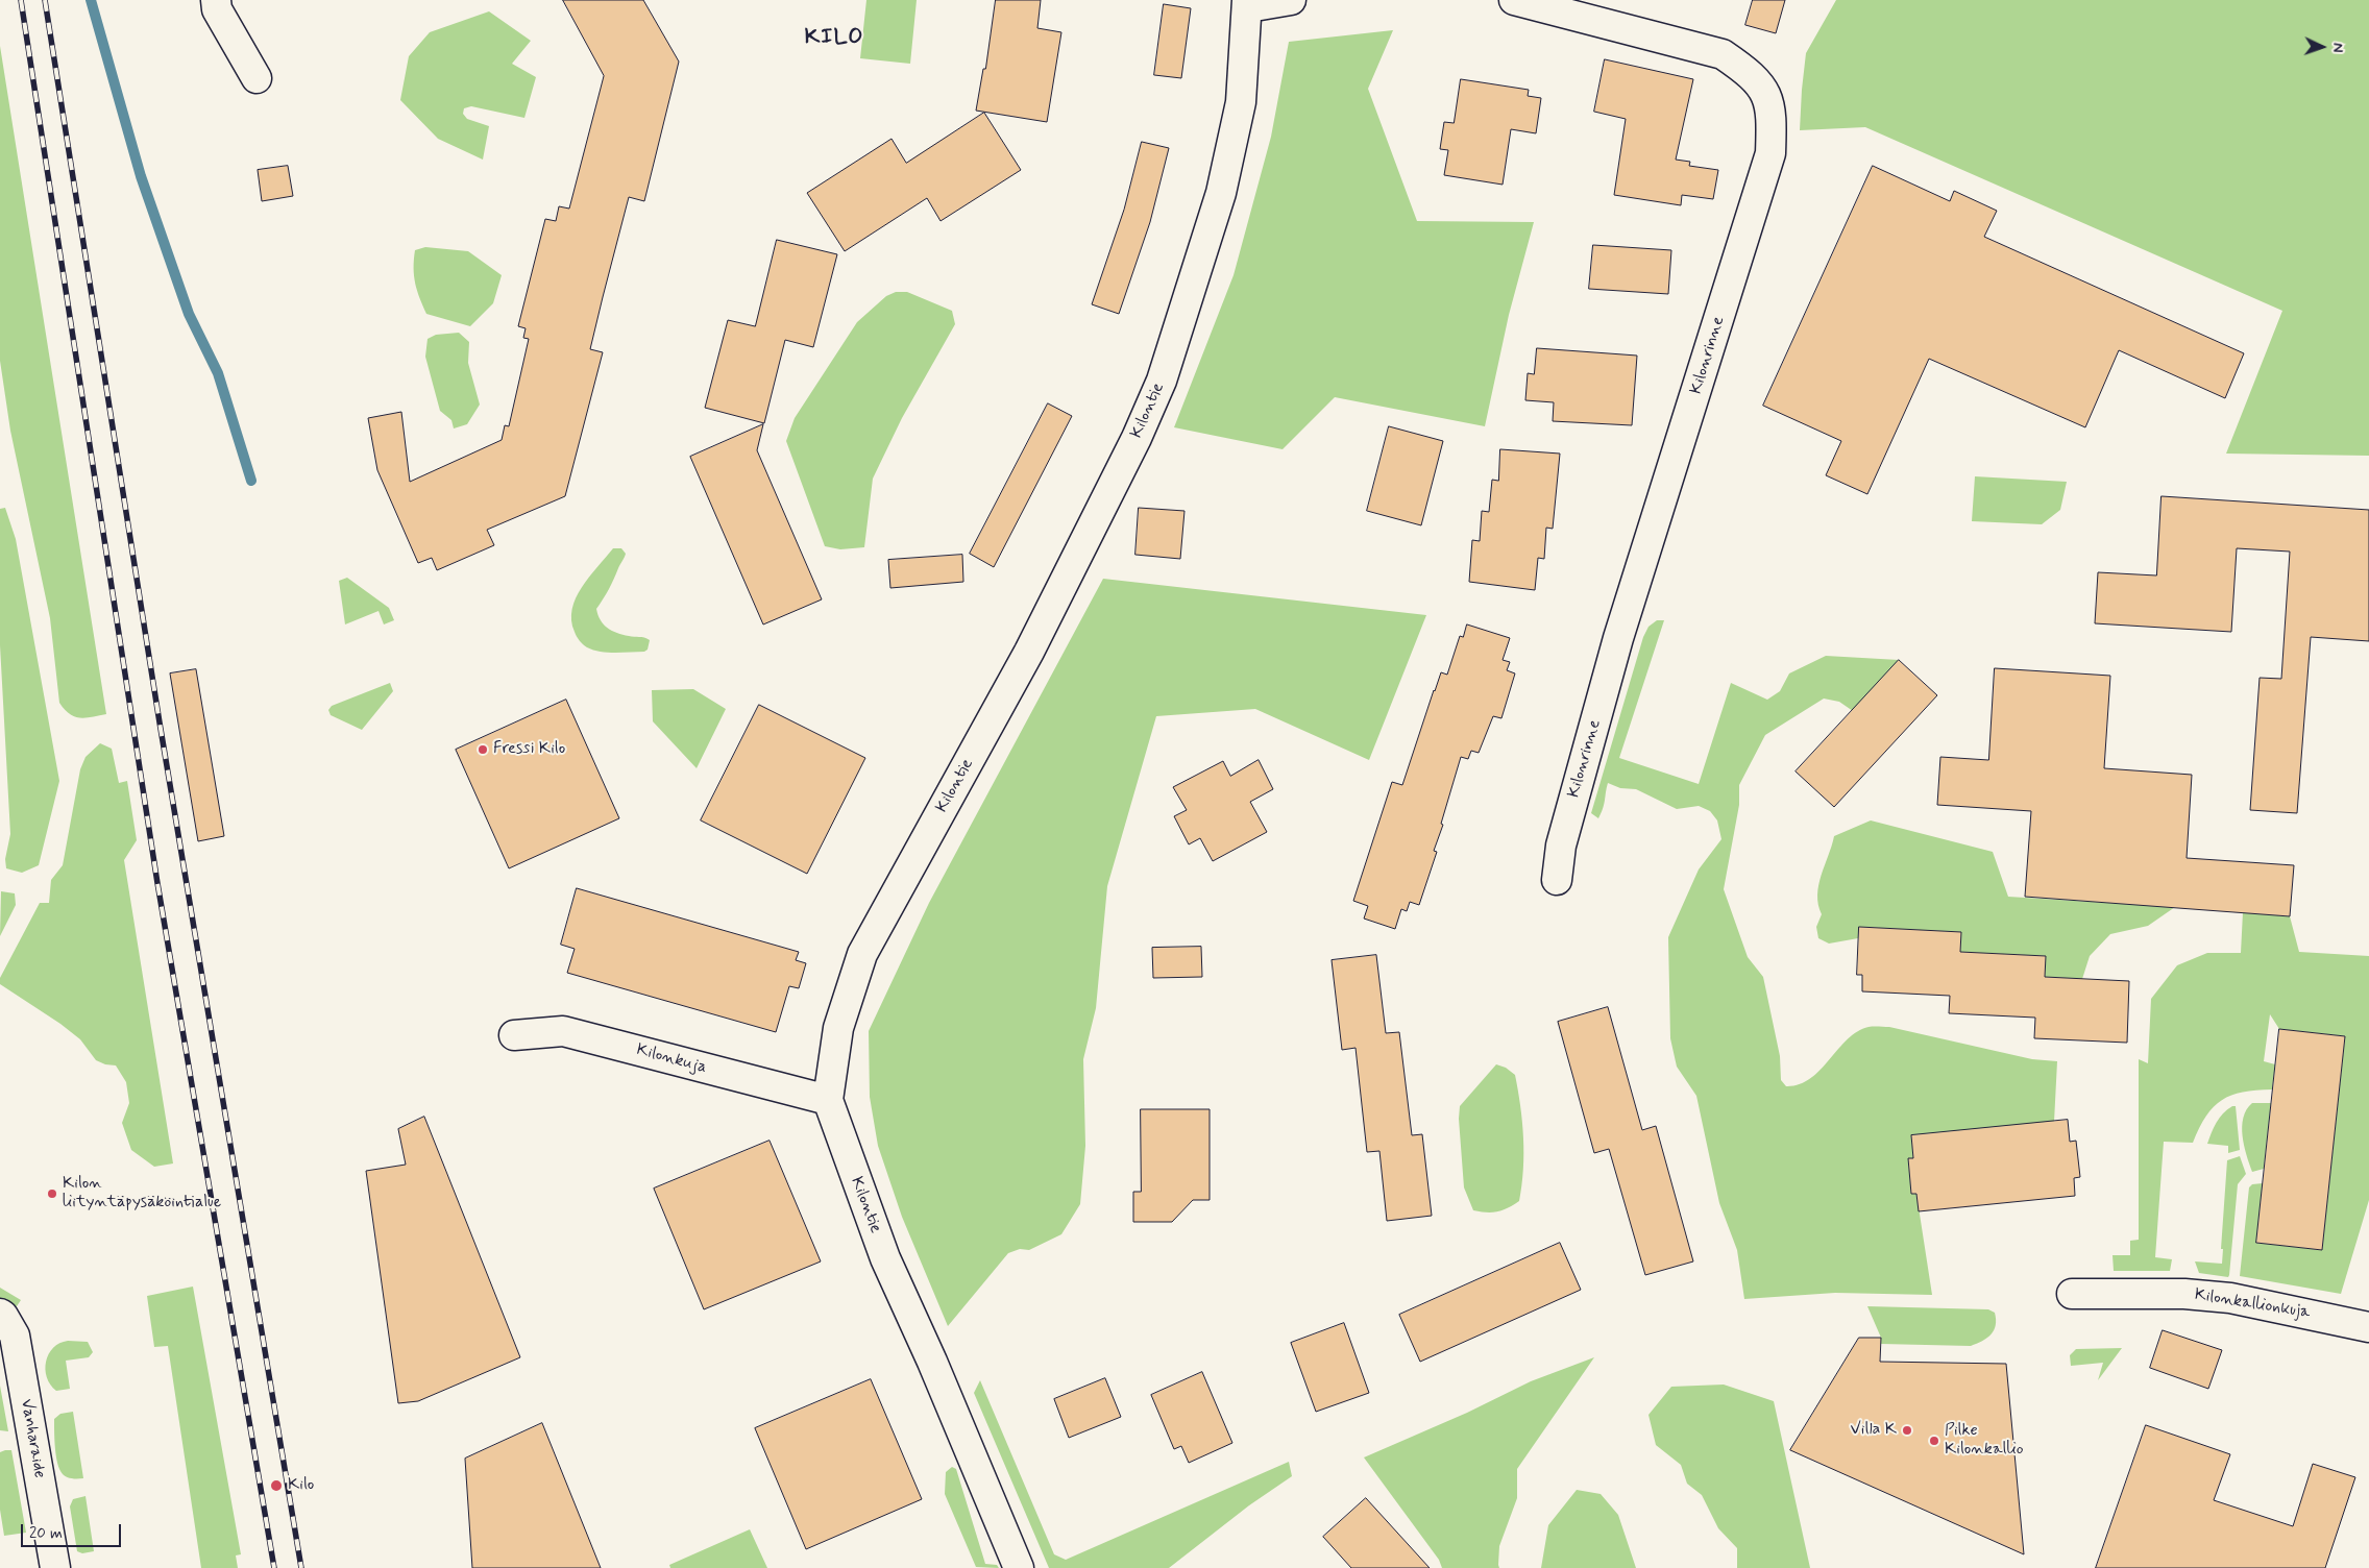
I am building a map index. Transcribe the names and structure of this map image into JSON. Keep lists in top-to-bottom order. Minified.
{"streets":{"street":["Kilonrinne","Kilontie","Kilonkuja","Kilonkallionkuja","Vanharaide"]},"crossings":[["Kilontie","Kilonkuja"]],"districts":["KILO"],"places":["Fressi Kilo","Kilon liityntäpysäköintialue","Villa K","Pilke Kilonkallio","Kilo"],"scale_bar":"20 m","north":"right"}
